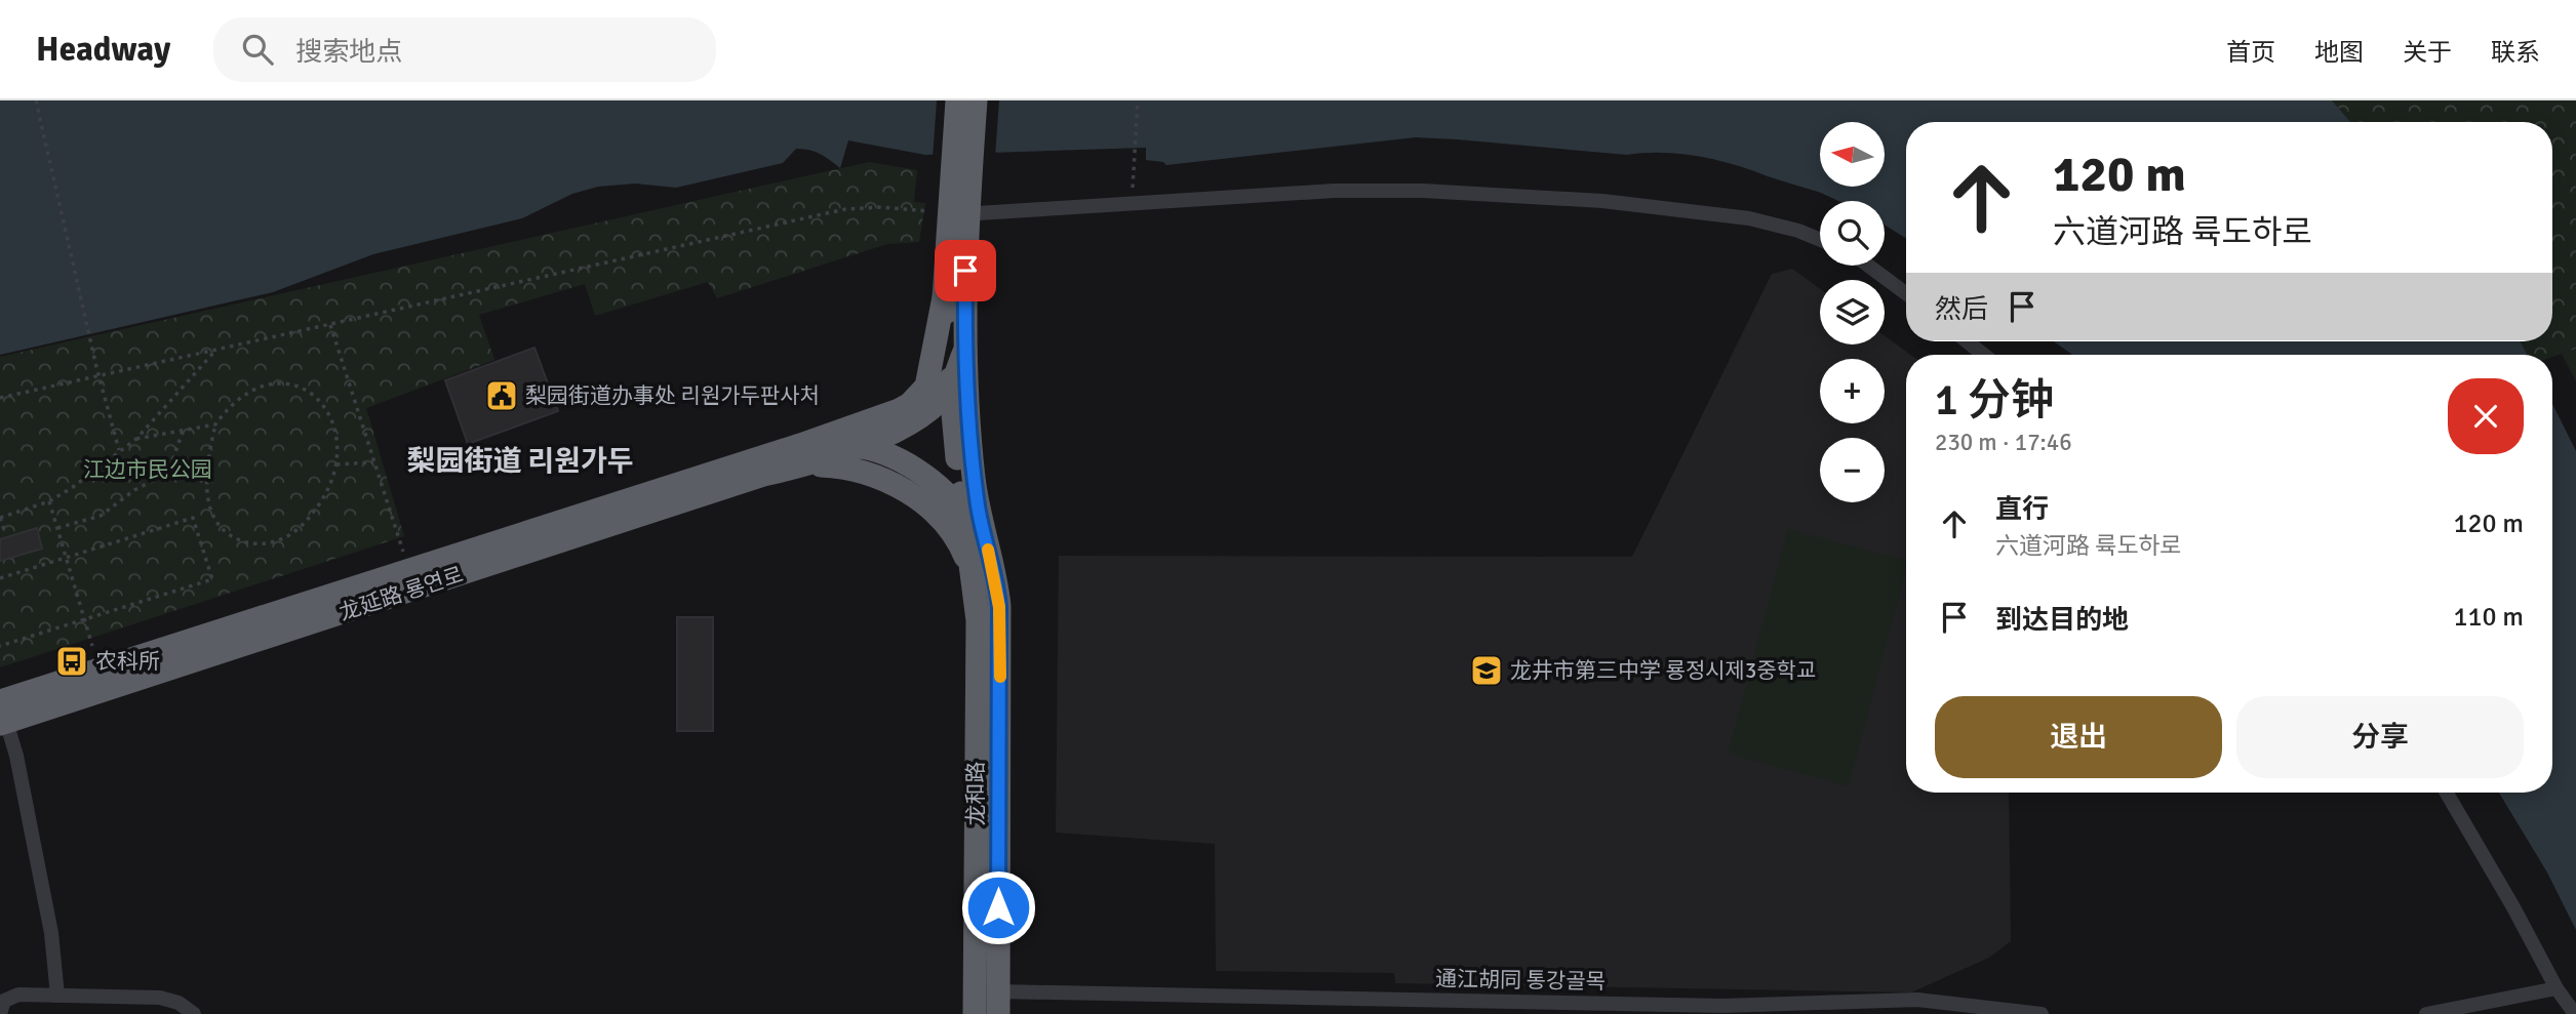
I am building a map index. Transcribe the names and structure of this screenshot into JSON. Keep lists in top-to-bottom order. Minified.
{"streets":{"highway":["龙延路 룡연로","龙和路"],"street":["通江胡同 통강골목"]},"crossings":[["龙延路 룡연로","龙和路"],["龙和路","通江胡同 통강골목"]],"districts":["梨园街道 리원가두"],"parks":["江边市民公园"],"places":{"public building":["梨园街道办事处 리원가두판사처"],"bus stop":["农科所"],"school or university":["龙井市第三中学 룡정시제3중학교"]},"north":"left","page":{"header":"Headway","search":"搜索地点","nav":["首页","地图","关于","联系"],"map_buttons":["+","−"],"turn":["120 m","六道河路 륙도하로"],"then":"然后","heading":["1 分钟","230 m · 17:46"],"list":[{"name":"直行","note":"六道河路 륙도하로","value":"120 m"},{"name":"到达目的地","value":"110 m"}],"buttons":["退出","分享"]}}
